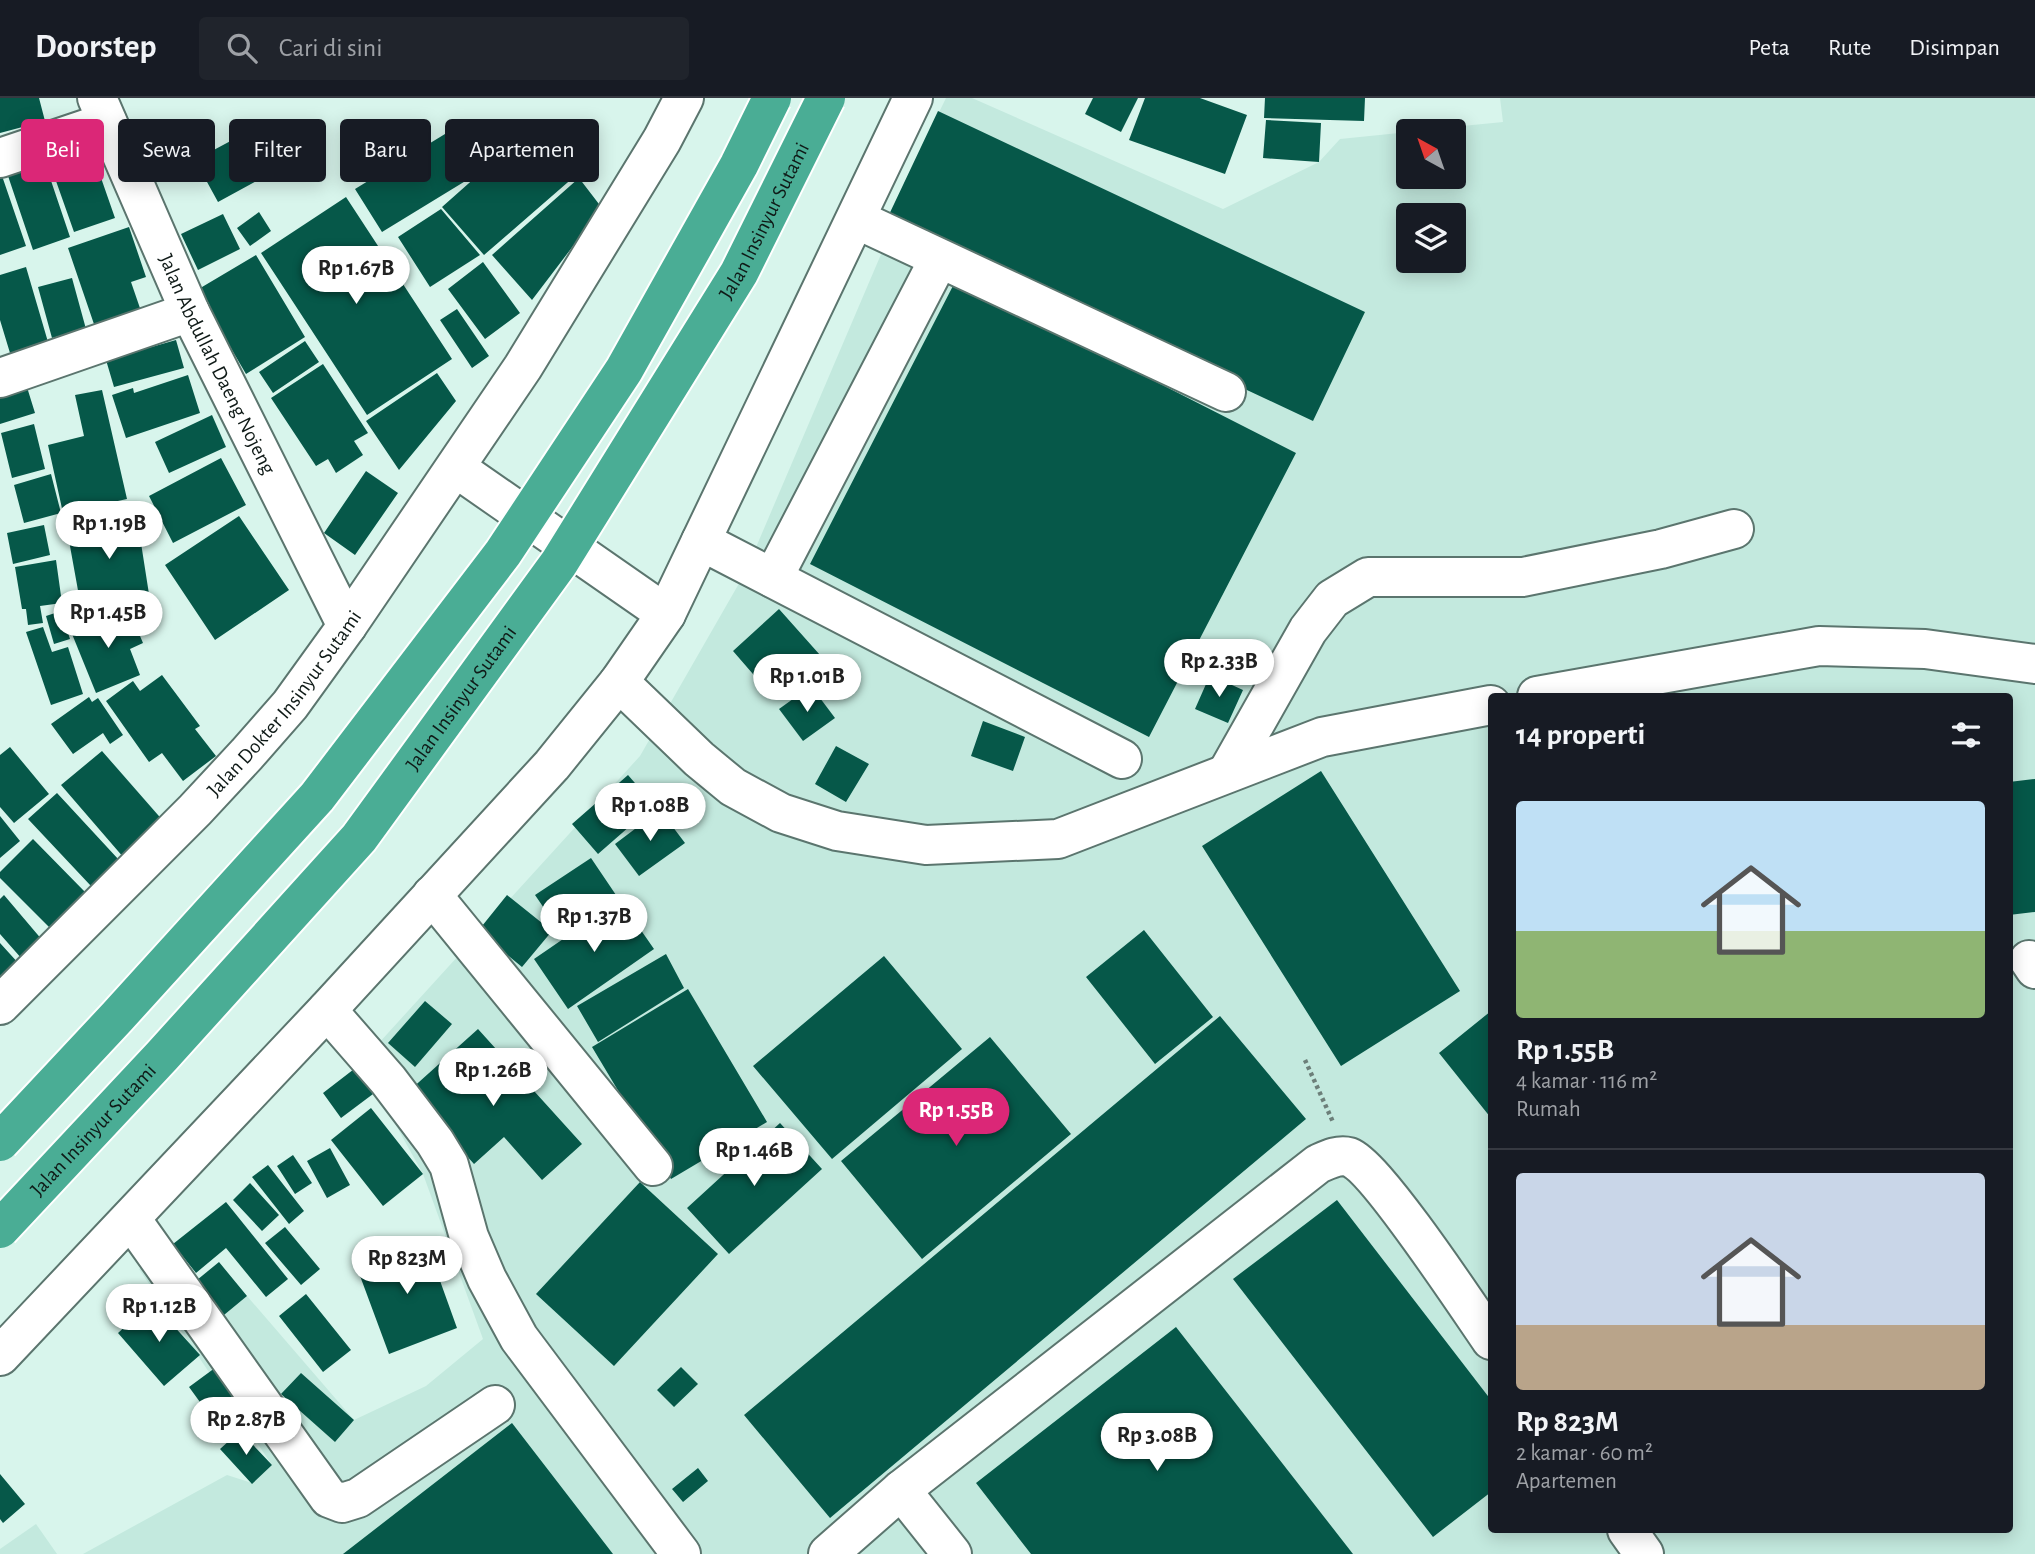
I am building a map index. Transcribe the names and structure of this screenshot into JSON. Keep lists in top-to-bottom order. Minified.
{"streets":{"highway":["Jalan Insinyur Sutami"],"street":["Jalan Abdullah Daeng Nojeng","Jalan Dokter Insinyur Sutami"]},"crossings":[["Jalan Abdullah Daeng Nojeng","Jalan Dokter Insinyur Sutami"]],"north":"top left","page":{"header":"Doorstep","search":"Cari di sini","nav":["Peta","Rute","Disimpan"],"chip":["Beli","Sewa","Filter","Baru","Apartemen"],"price":["Rp 1.67B","Rp 1.19B","Rp 1.45B","Rp 2.33B","Rp 1.01B","Rp 1.08B","Rp 1.37B","Rp 1.26B","Rp 1.55B","Rp 1.46B","Rp 823M","Rp 1.12B","Rp 2.87B","Rp 3.08B"],"heading":"14 properti","list":[{"name":"Rp 1.55B","note":"4 kamar · 116 m² · Rumah"},{"name":"Rp 823M","note":"2 kamar · 60 m² · Apartemen"}]}}
